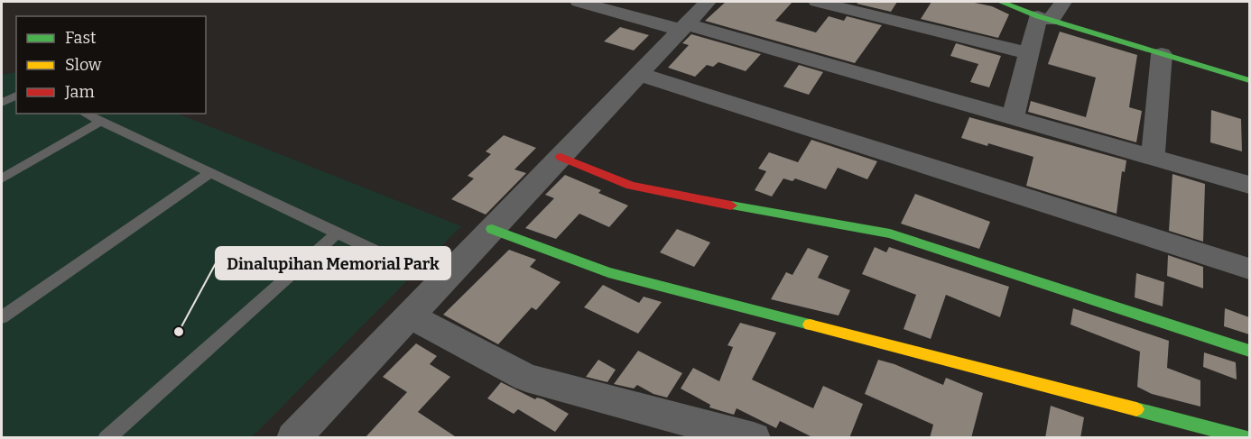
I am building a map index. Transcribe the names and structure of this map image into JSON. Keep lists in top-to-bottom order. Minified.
{"places":["Dinalupihan Memorial Park"],"legend":["Fast","Slow","Jam"]}
